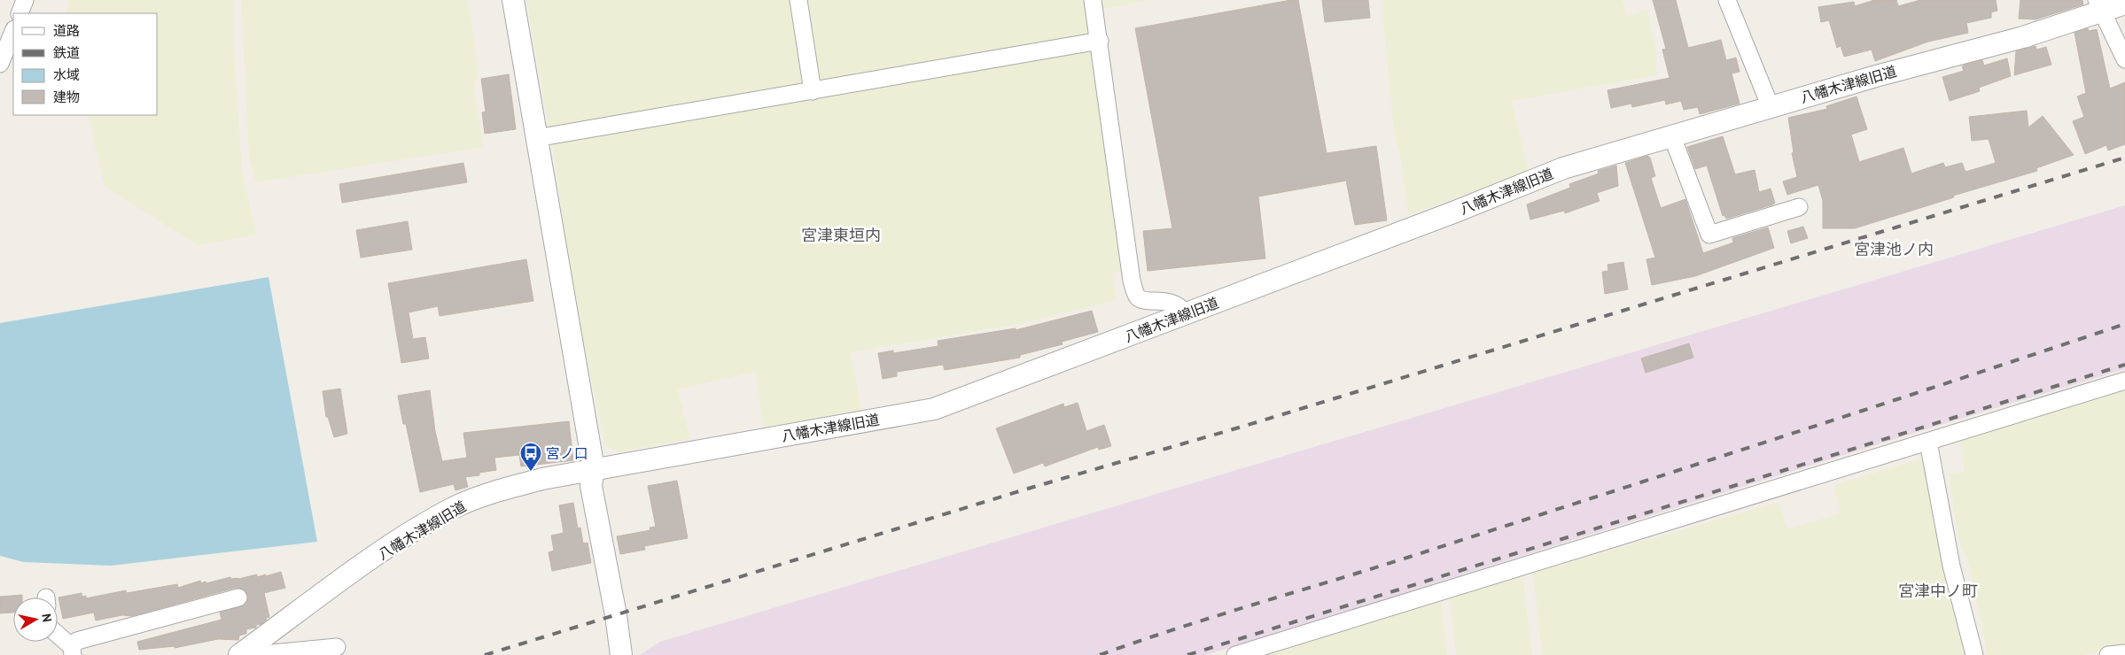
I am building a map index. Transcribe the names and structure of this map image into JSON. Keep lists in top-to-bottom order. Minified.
{"streets":{"street":["八幡木津線旧道"]},"districts":["宮津東垣内","宮津池ノ内","宮津中ノ町"],"places":{"bus stop":["宮ノ口"]},"legend":["道路","鉄道","水域","建物"],"north":"right"}
